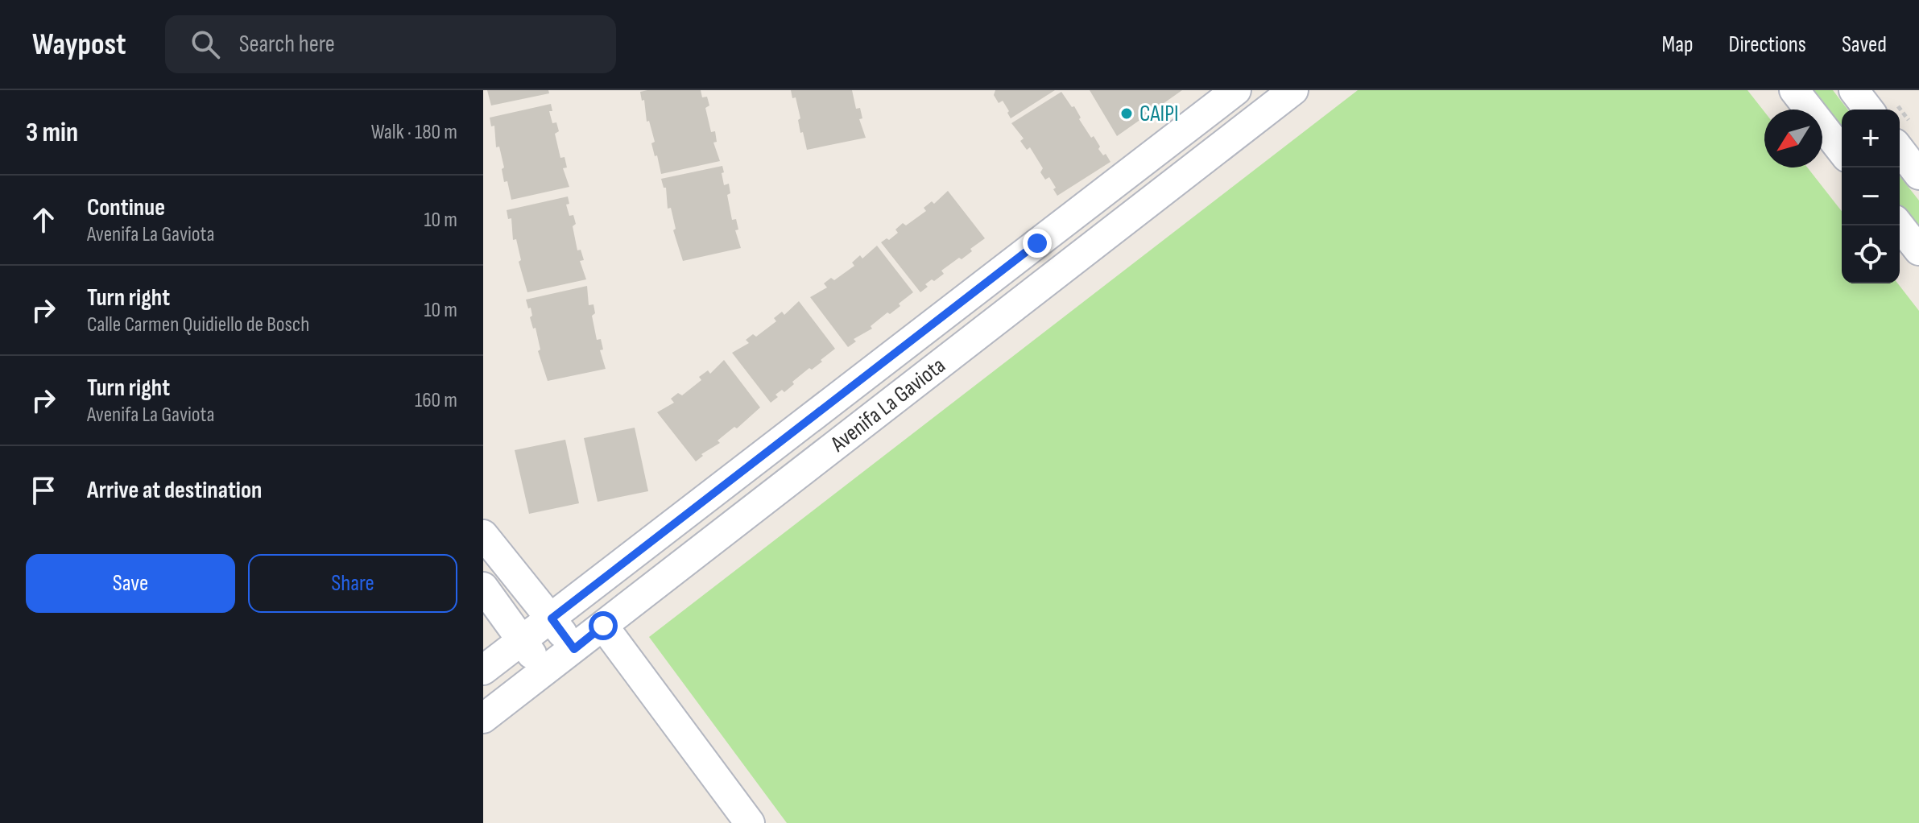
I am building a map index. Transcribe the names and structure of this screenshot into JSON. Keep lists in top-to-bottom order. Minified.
{"streets":{"street":["Avenifa La Gaviota"]},"places":["CAIPI"],"north":"bottom left","page":{"header":"Waypost","search":"Search here","nav":["Map","Directions","Saved"],"heading":["3 min","Walk · 180 m"],"map_buttons":["+","−"],"list":[["Continue","Avenifa La Gaviota","10 m"],["Turn right","Calle Carmen Quidiello de Bosch","10 m"],["Turn right","Avenifa La Gaviota","160 m"],"Arrive at destination"],"buttons":["Save","Share"]}}
